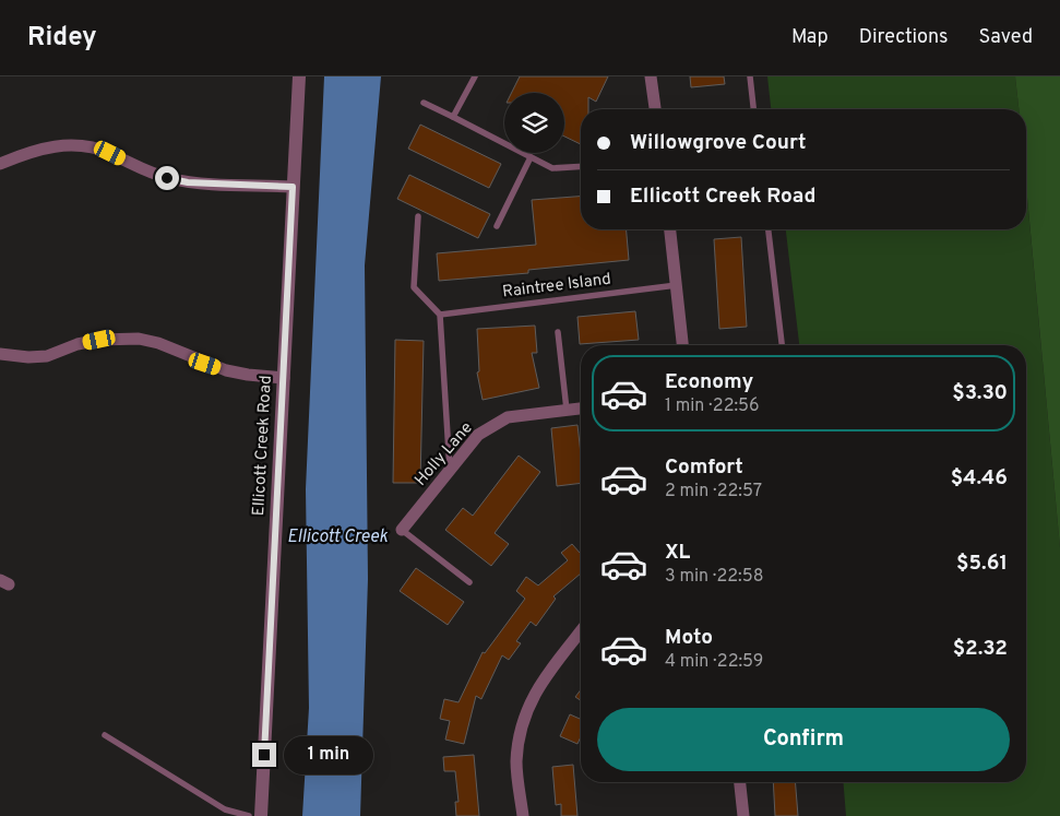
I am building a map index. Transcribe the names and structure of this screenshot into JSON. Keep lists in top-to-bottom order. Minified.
{"streets":{"street":["Ellicott Creek Road","Holly Lane"],"lane":["Raintree Island"]},"water":["Ellicott Creek"],"page":{"header":"Ridey","nav":["Map","Directions","Saved"],"banner":["Willowgrove Court","Ellicott Creek Road"],"list":[{"name":"Economy","note":"1 min · 22:56","value":"$3.30"},{"name":"Comfort","note":"2 min · 22:57","value":"$4.46"},{"name":"XL","note":"3 min · 22:58","value":"$5.61"},{"name":"Moto","note":"4 min · 22:59","value":"$2.32"}],"buttons":"Confirm","bubble":"1 min"}}
